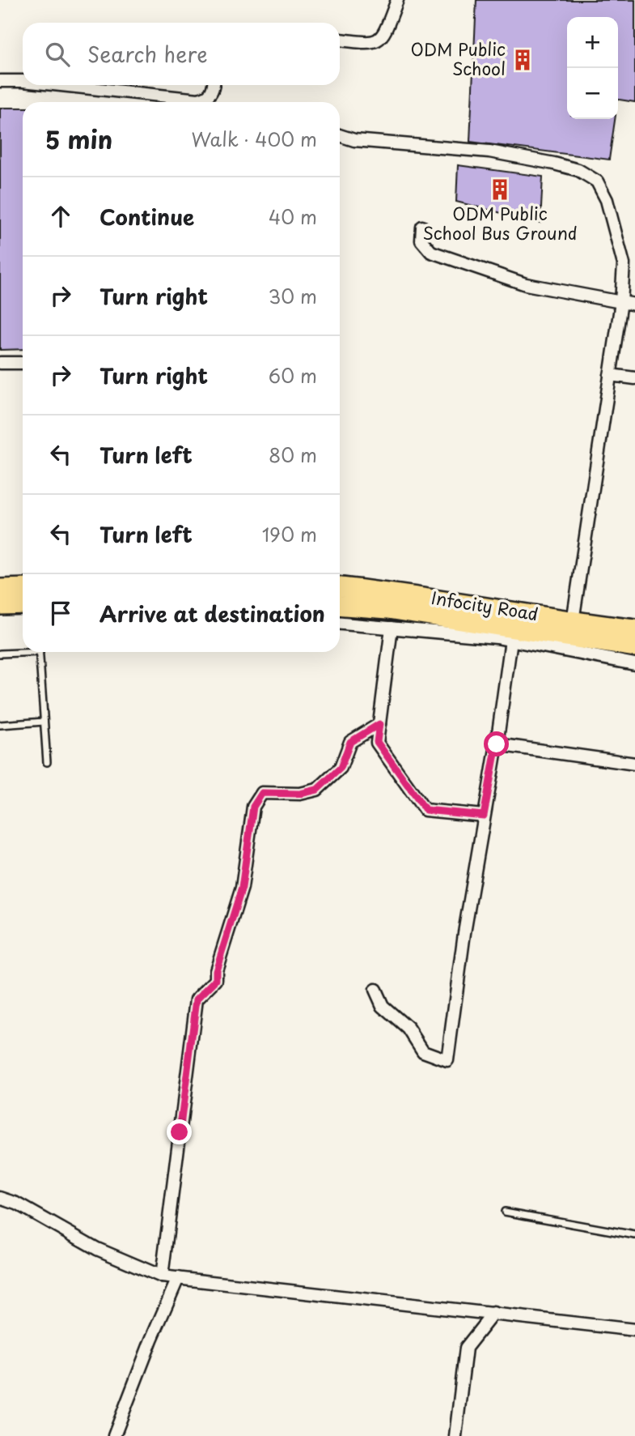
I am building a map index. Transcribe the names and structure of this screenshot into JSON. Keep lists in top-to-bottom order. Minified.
{"streets":{"main road":["Infocity Road"]},"places":{"building":["ODM Public School","ODM Public School Bus Ground"]},"page":{"map_buttons":["+","−"],"search":"Search here","heading":["5 min","Walk · 400 m"],"list":[["Continue","40 m"],["Turn right","30 m"],["Turn right","60 m"],["Turn left","80 m"],["Turn left","190 m"],"Arrive at destination"]}}
